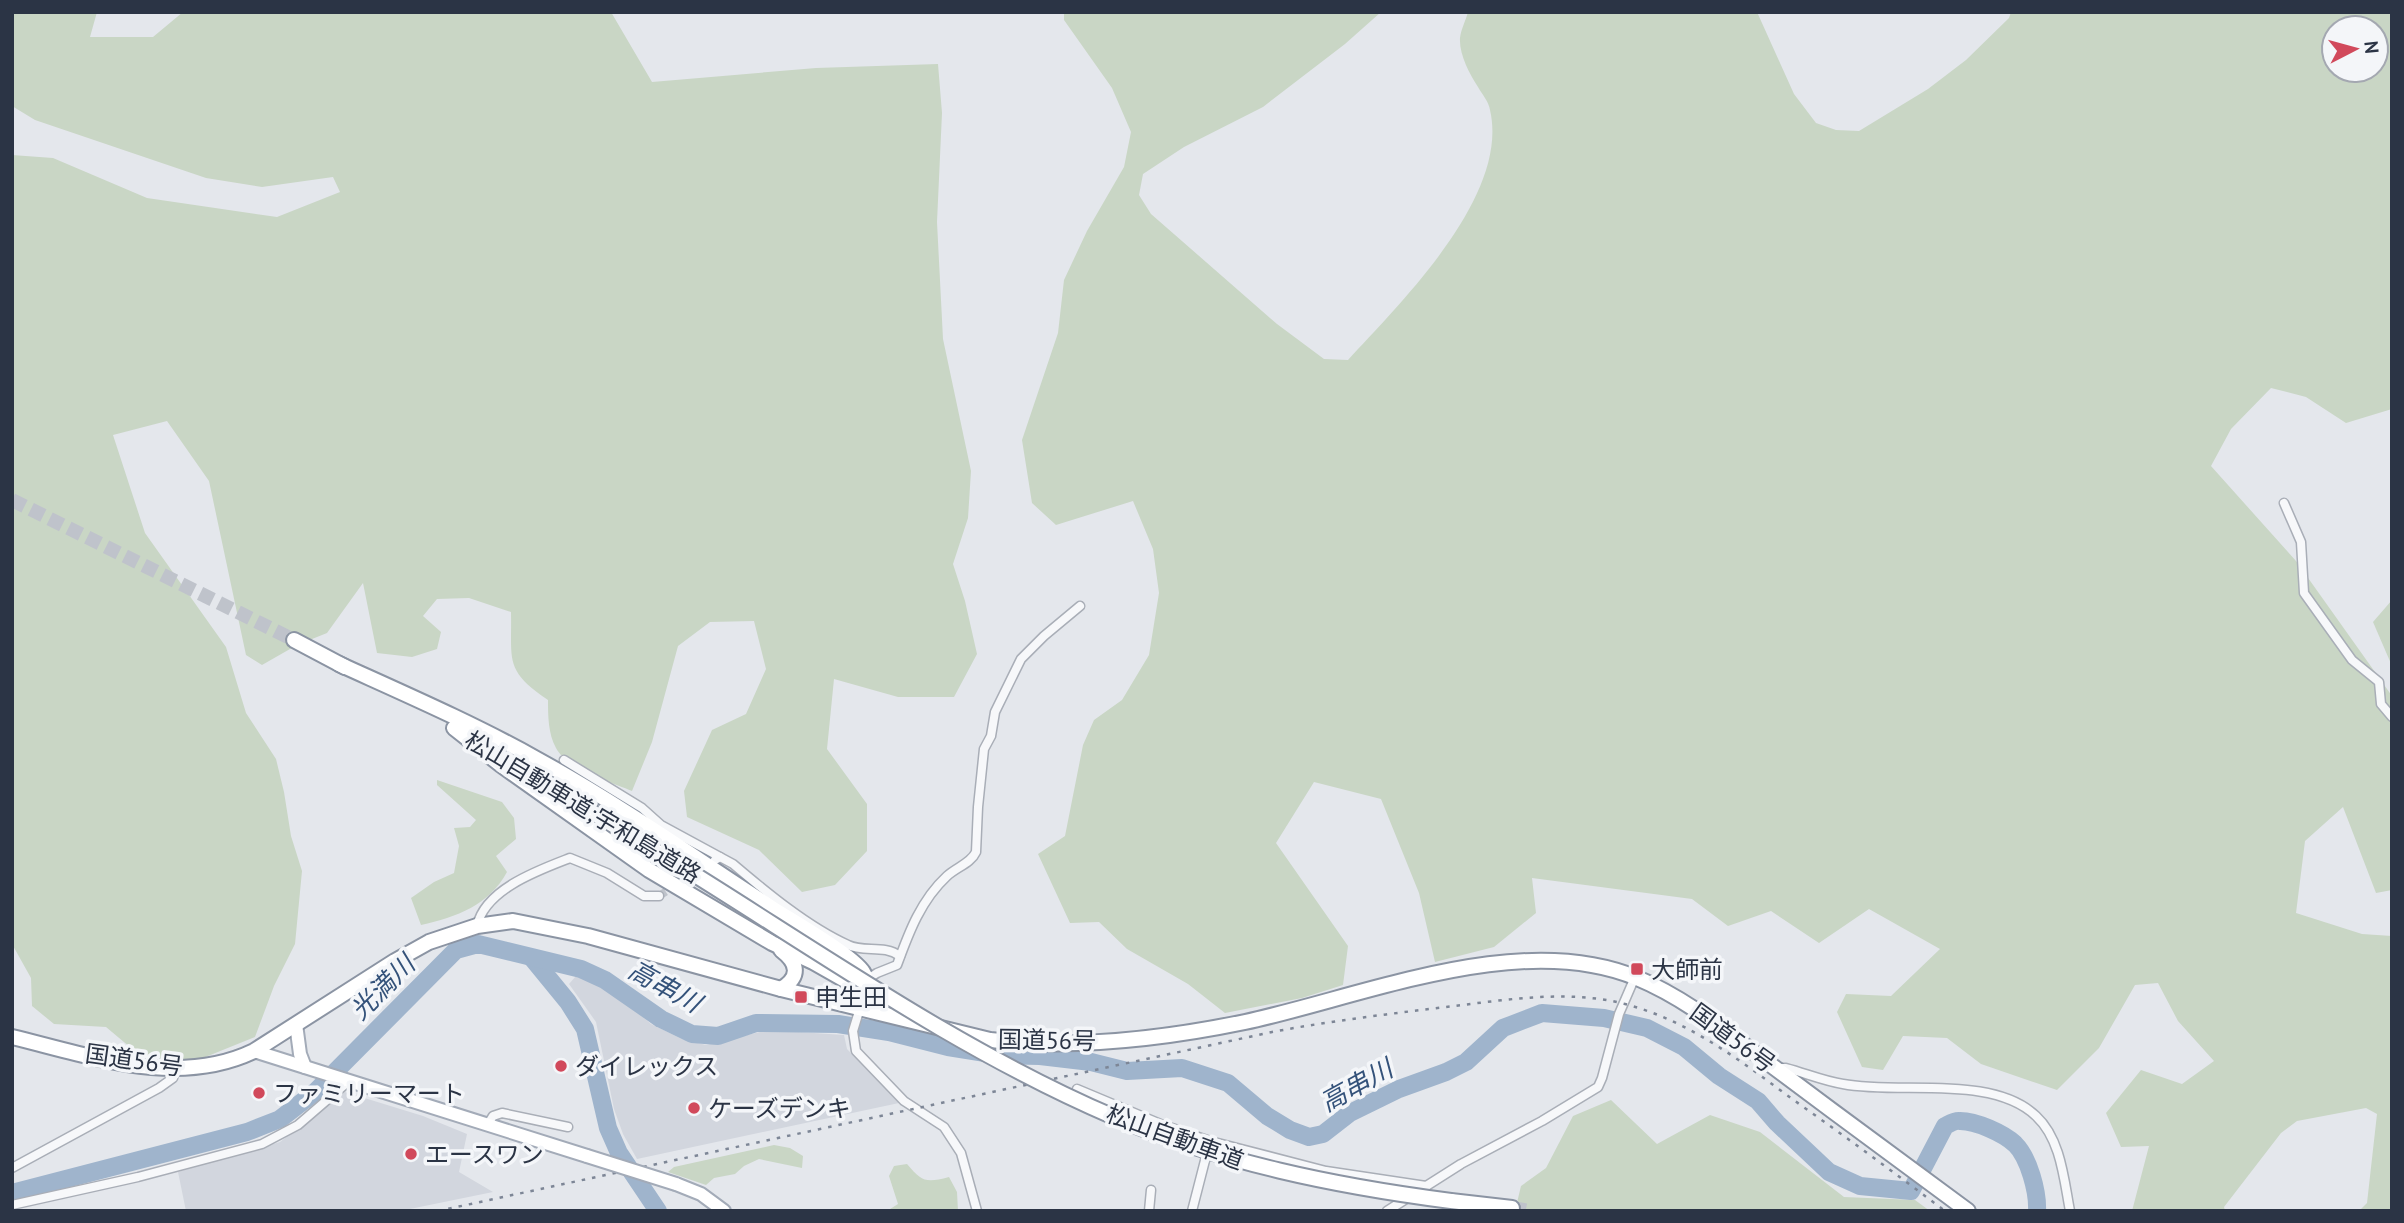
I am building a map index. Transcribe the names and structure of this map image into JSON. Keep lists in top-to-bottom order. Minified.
{"streets":{"highway":["松山自動車道;宇和島道路","国道56号","松山自動車道"]},"crossings":[["松山自動車道;宇和島道路","松山自動車道"]],"water":["高串川","光満川"],"places":{"transit":["大師前","申生田"],"other":["ダイレックス","ファミリーマート","ケーズデンキ","エースワン"]},"north":"right"}
